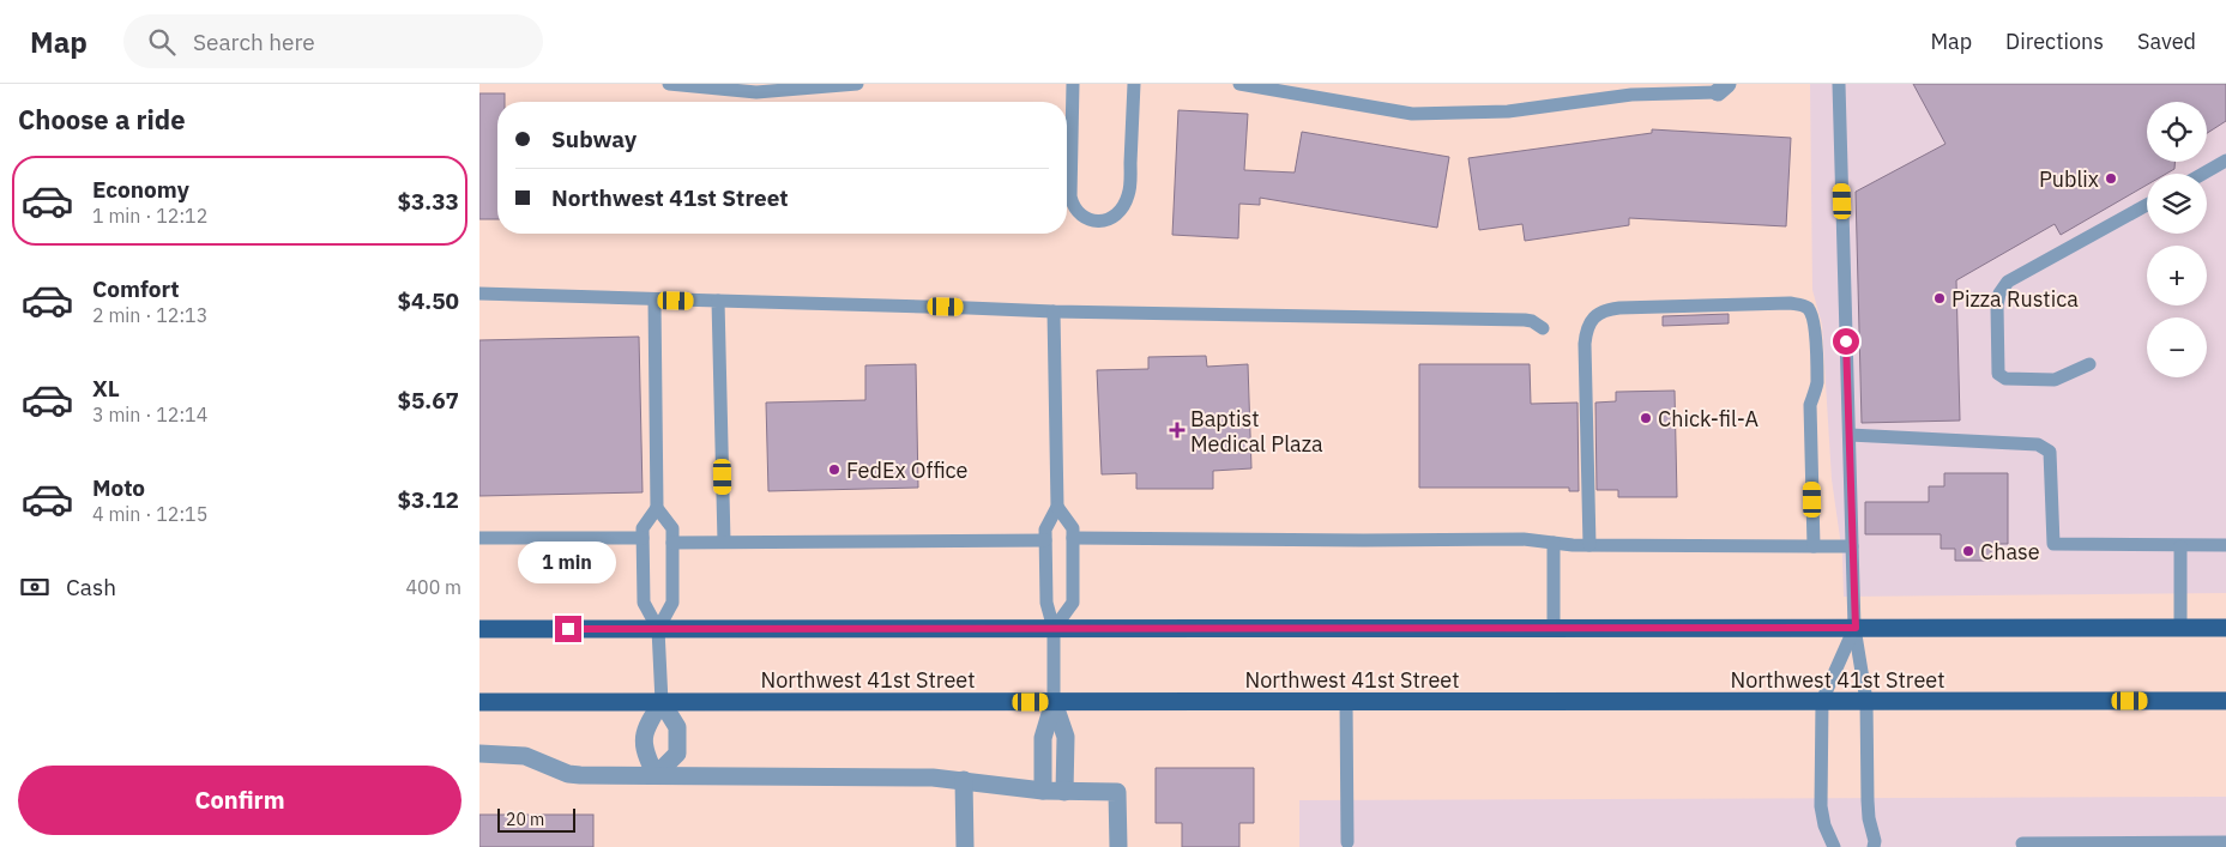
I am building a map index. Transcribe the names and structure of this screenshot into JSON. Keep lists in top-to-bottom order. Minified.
{"streets":{"main road":["Northwest 41st Street"]},"places":{"other":["Publix","Pizza Rustica","Chick-fil-A","FedEx Office","Chase"],"health":["Baptist Medical Plaza"]},"scale_bar":"20 m","page":{"header":"Map","search":"Search here","nav":["Map","Directions","Saved"],"heading":"Choose a ride","map_buttons":["+","−"],"banner":["Subway","Northwest 41st Street"],"list":[{"name":"Economy","note":"1 min · 12:12","value":"$3.33"},{"name":"Comfort","note":"2 min · 12:13","value":"$4.50"},{"name":"XL","note":"3 min · 12:14","value":"$5.67"},{"name":"Moto","note":"4 min · 12:15","value":"$3.12"}],"bubble":"1 min","pay":["Cash","400 m"],"buttons":"Confirm","scale":"20 m"}}
